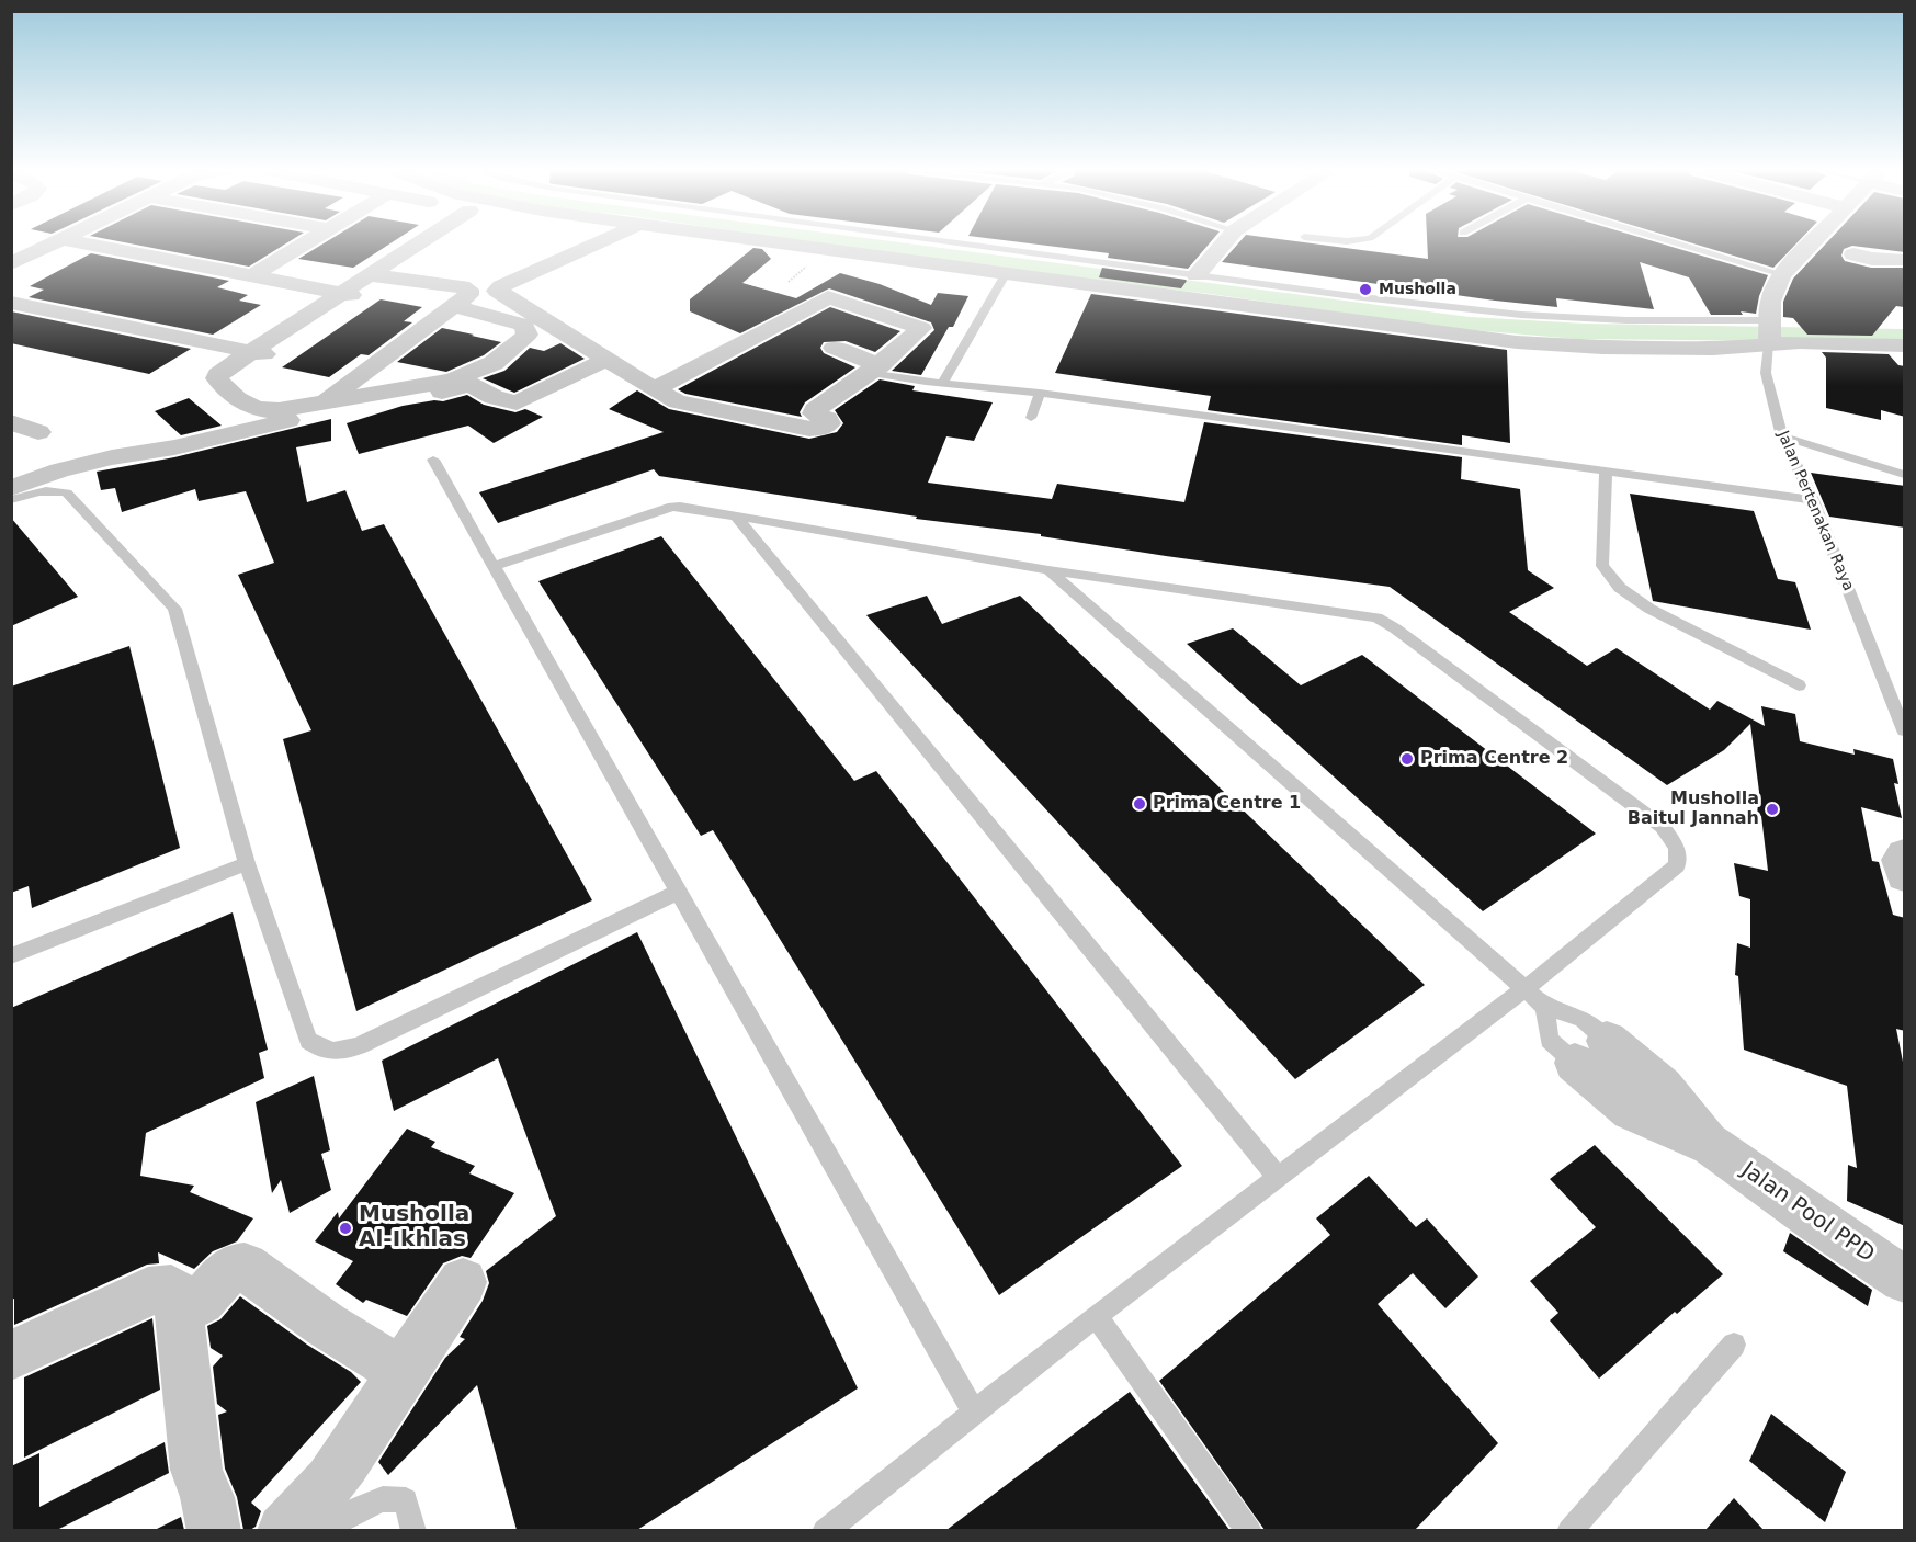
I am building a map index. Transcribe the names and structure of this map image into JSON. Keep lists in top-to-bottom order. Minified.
{"streets":{"street":["Jalan Pertenakan Raya","Jalan Pool PPD"]},"places":["Musholla","Prima Centre 2","Prima Centre 1","Musholla Baitul Jannah","Musholla Al-Ikhlas"]}
